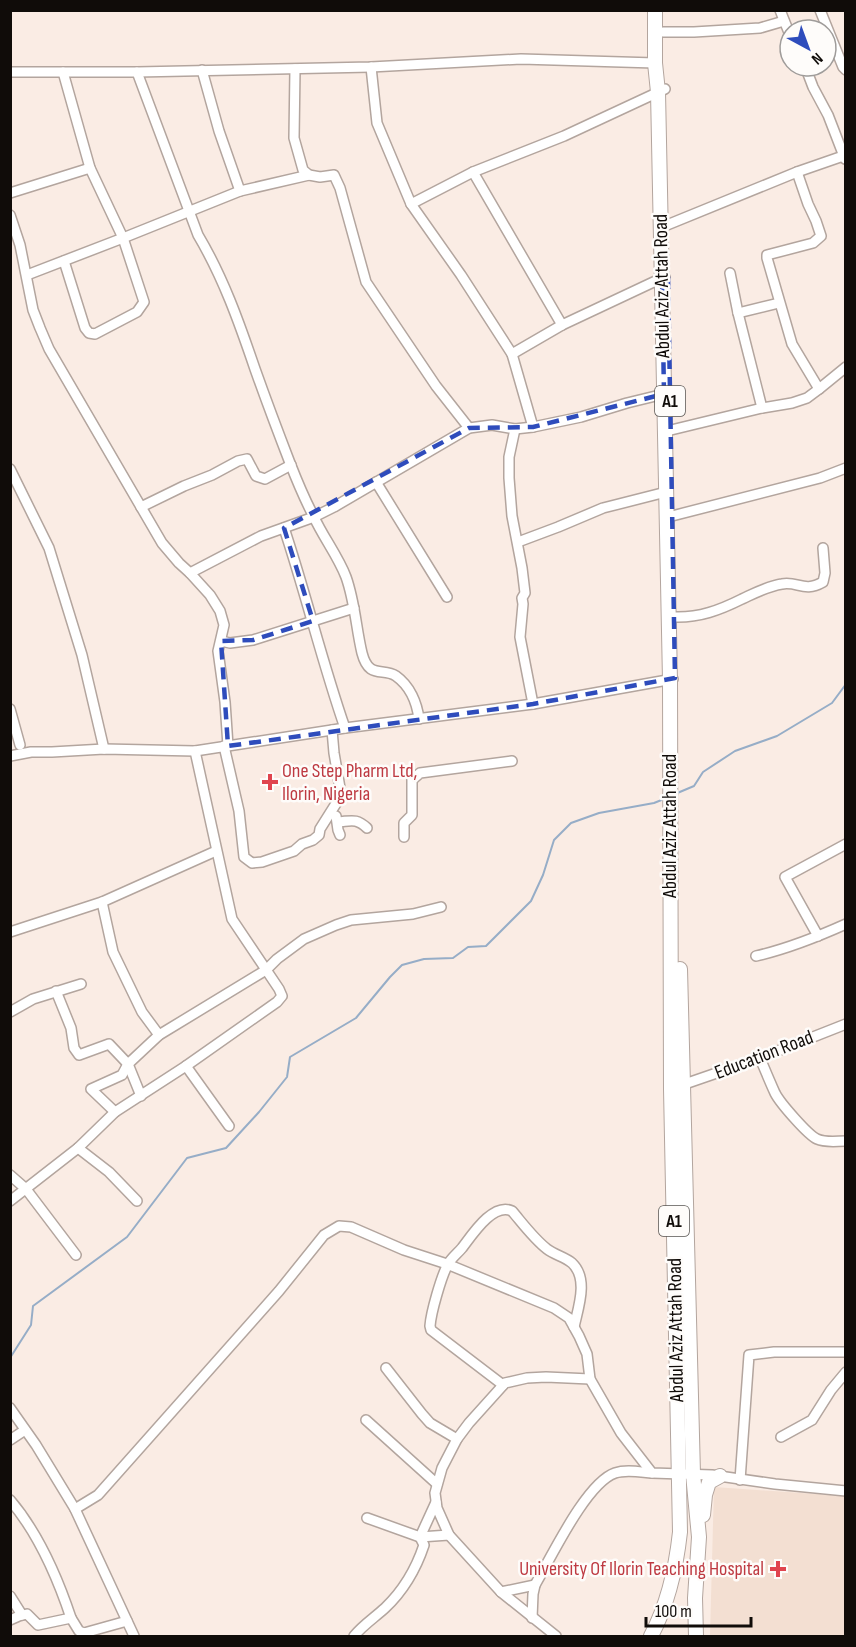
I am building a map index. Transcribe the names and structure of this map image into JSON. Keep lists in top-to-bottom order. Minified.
{"streets":{"highway":["Abdul Aziz Attah Road","A1"],"street":["Education Road"]},"crossings":[["Abdul Aziz Attah Road","Education Road"]],"places":{"health":["One Step Pharm Ltd, Ilorin, Nigeria","University Of Ilorin Teaching Hospital"]},"scale_bar":"100 m","north":"bottom right"}
